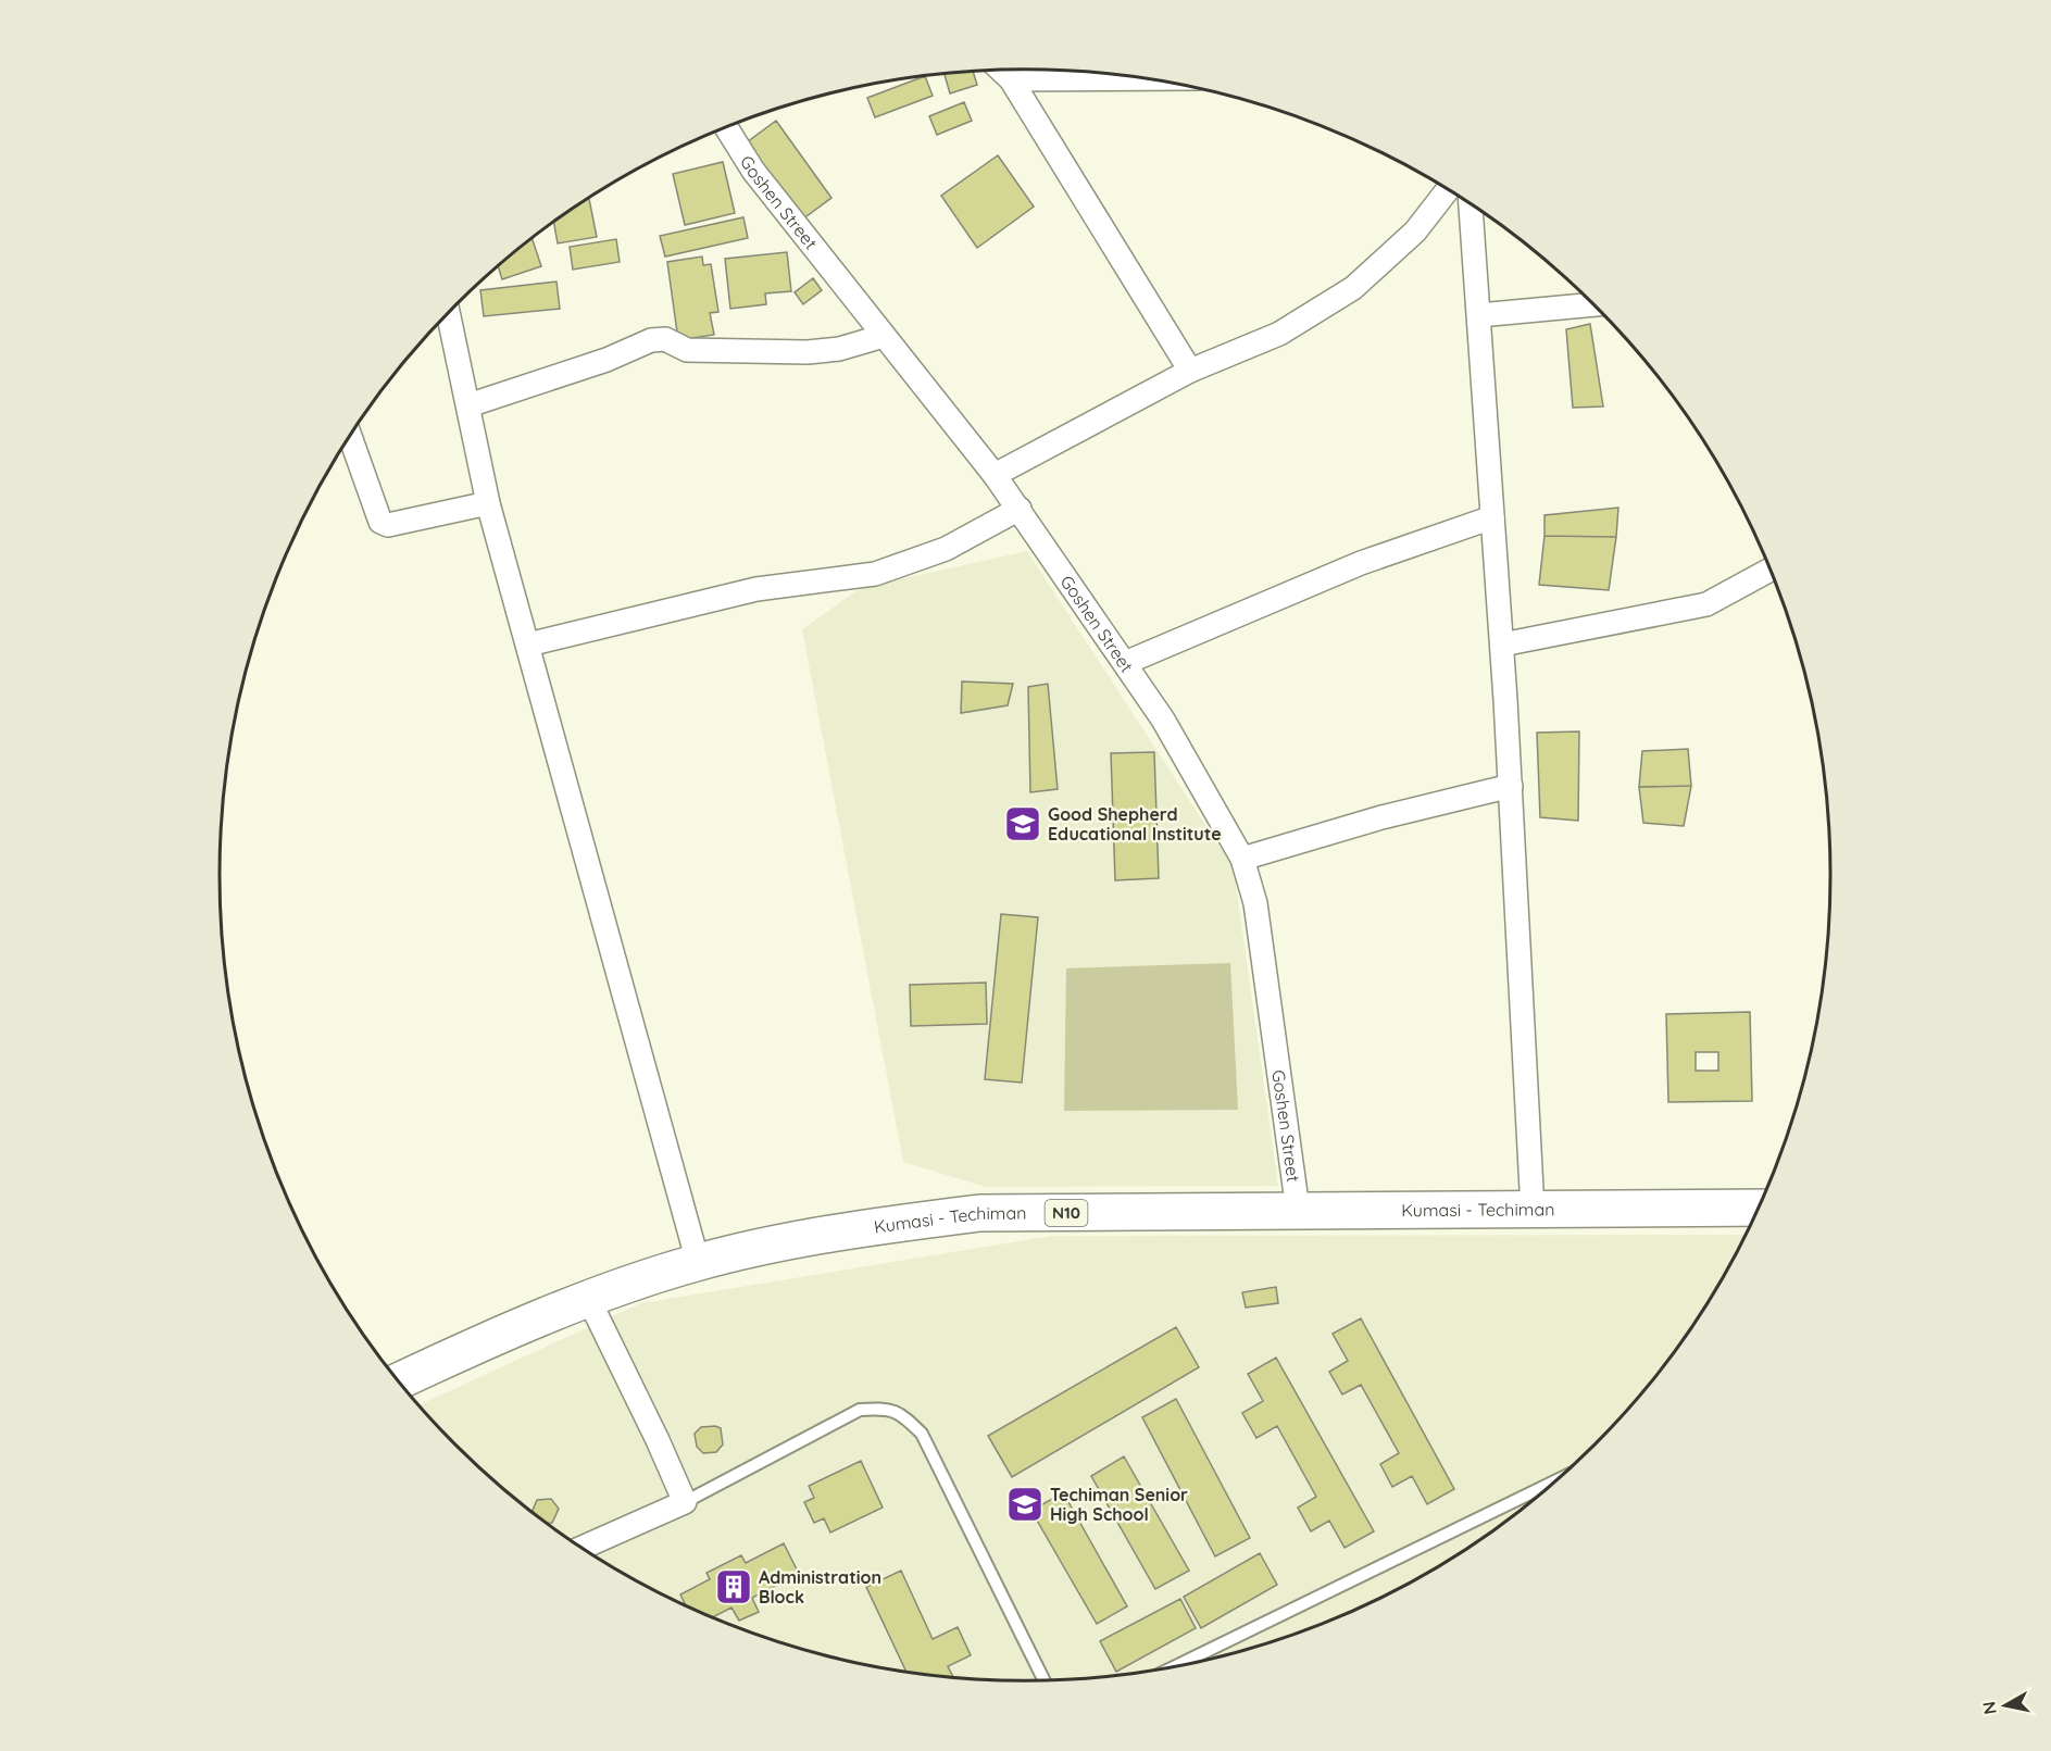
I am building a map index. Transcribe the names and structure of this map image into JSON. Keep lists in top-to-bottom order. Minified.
{"streets":{"highway":["Kumasi - Techiman","N10"],"street":["Goshen Street"]},"crossings":[["Goshen Street","Kumasi - Techiman"]],"places":{"school or university":["Good Shepherd Educational Institute","Techiman Senior High School"],"building":["Administration Block"]},"north":"left"}
